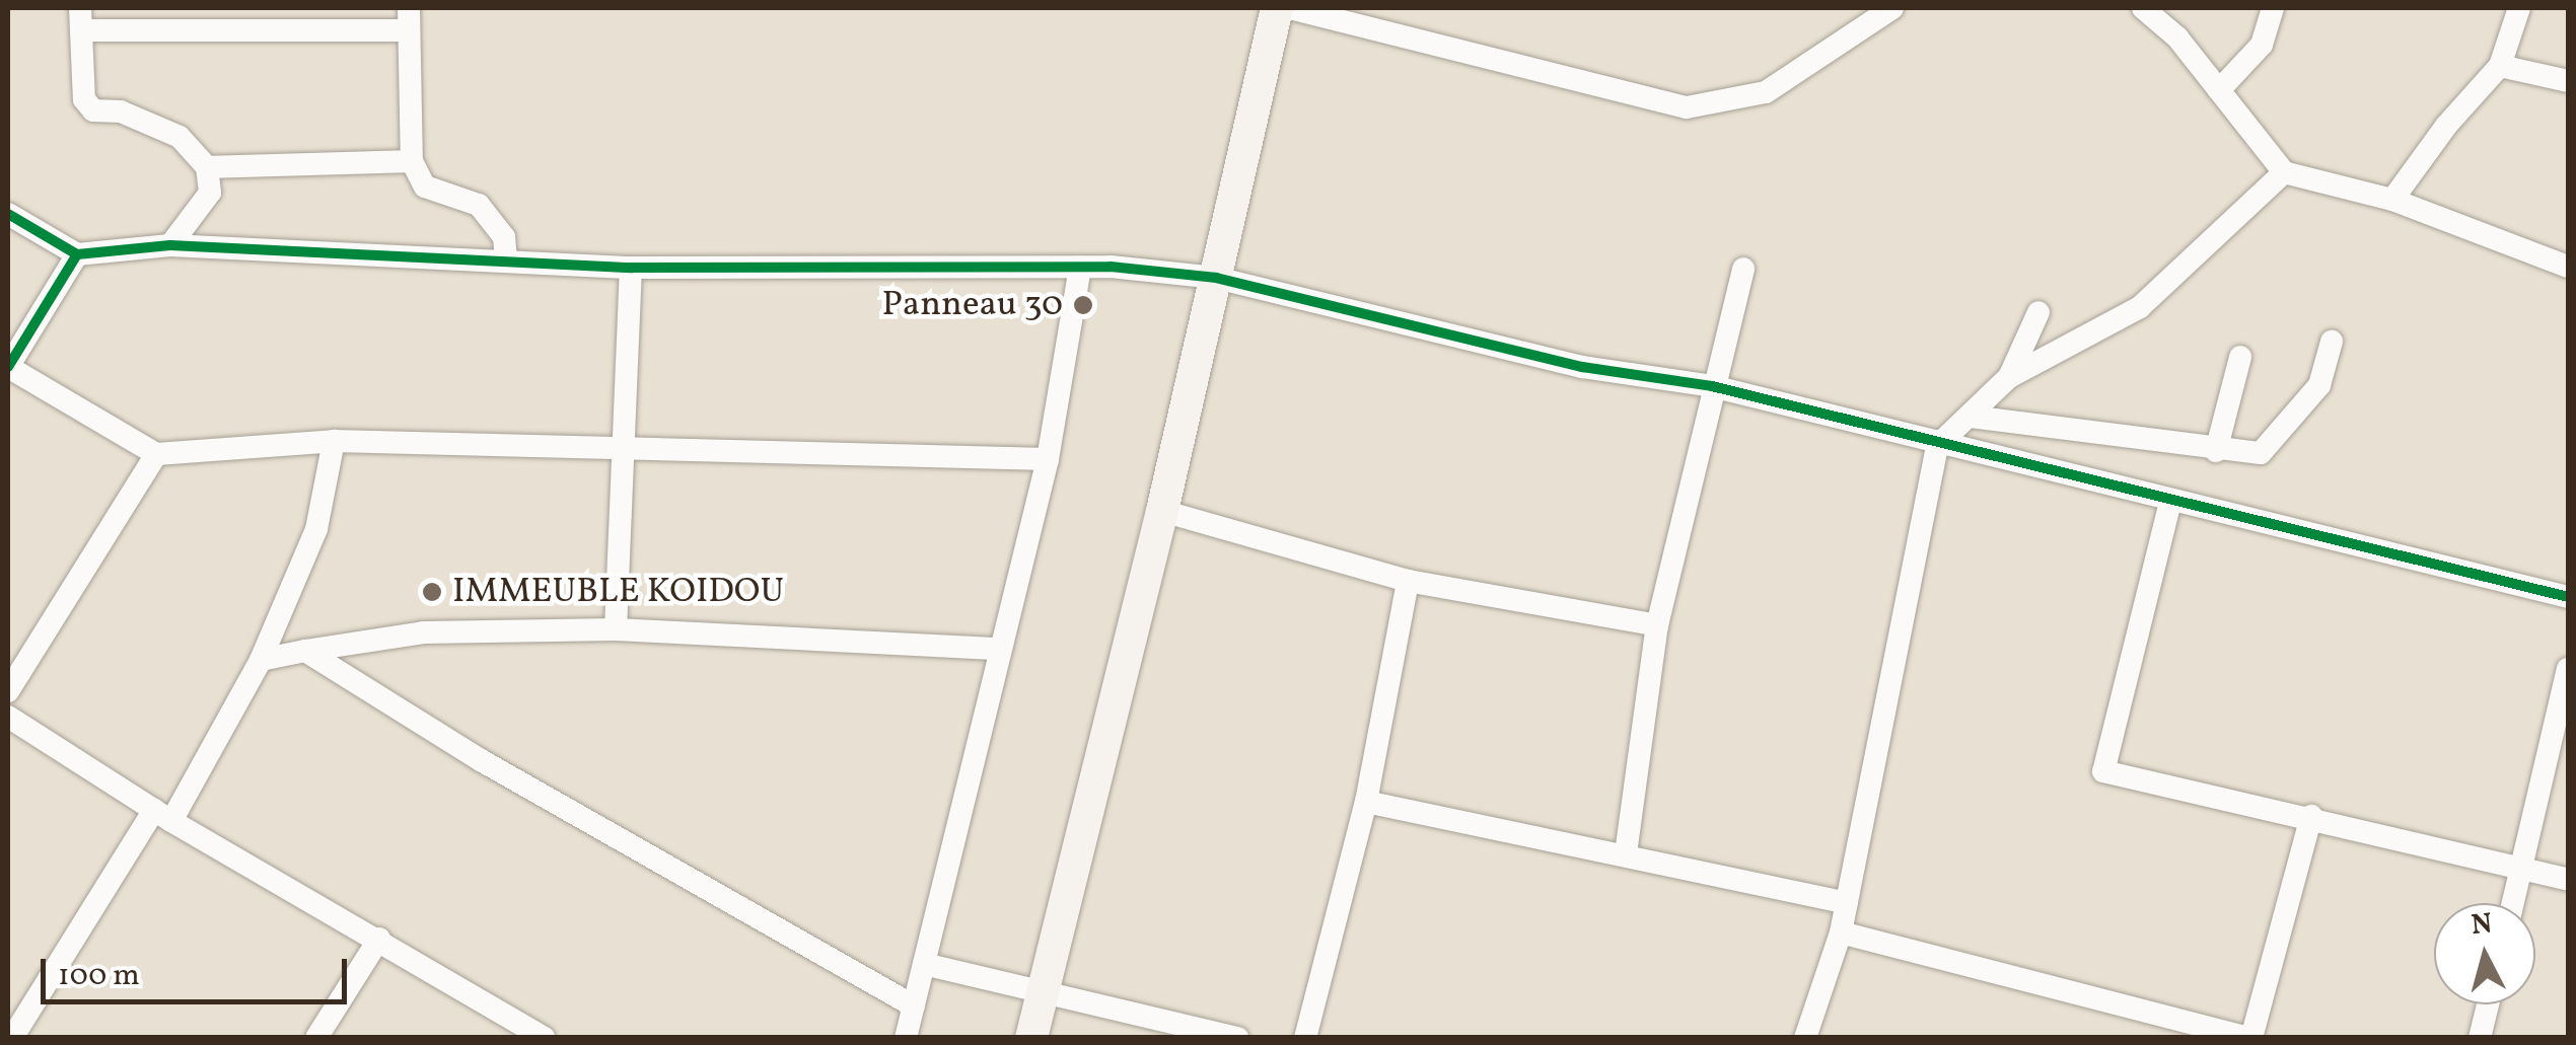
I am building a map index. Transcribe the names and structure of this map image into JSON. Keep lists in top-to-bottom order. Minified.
{"places":["Panneau 30","IMMEUBLE KOIDOU"],"scale_bar":"100 m","north":"top"}
